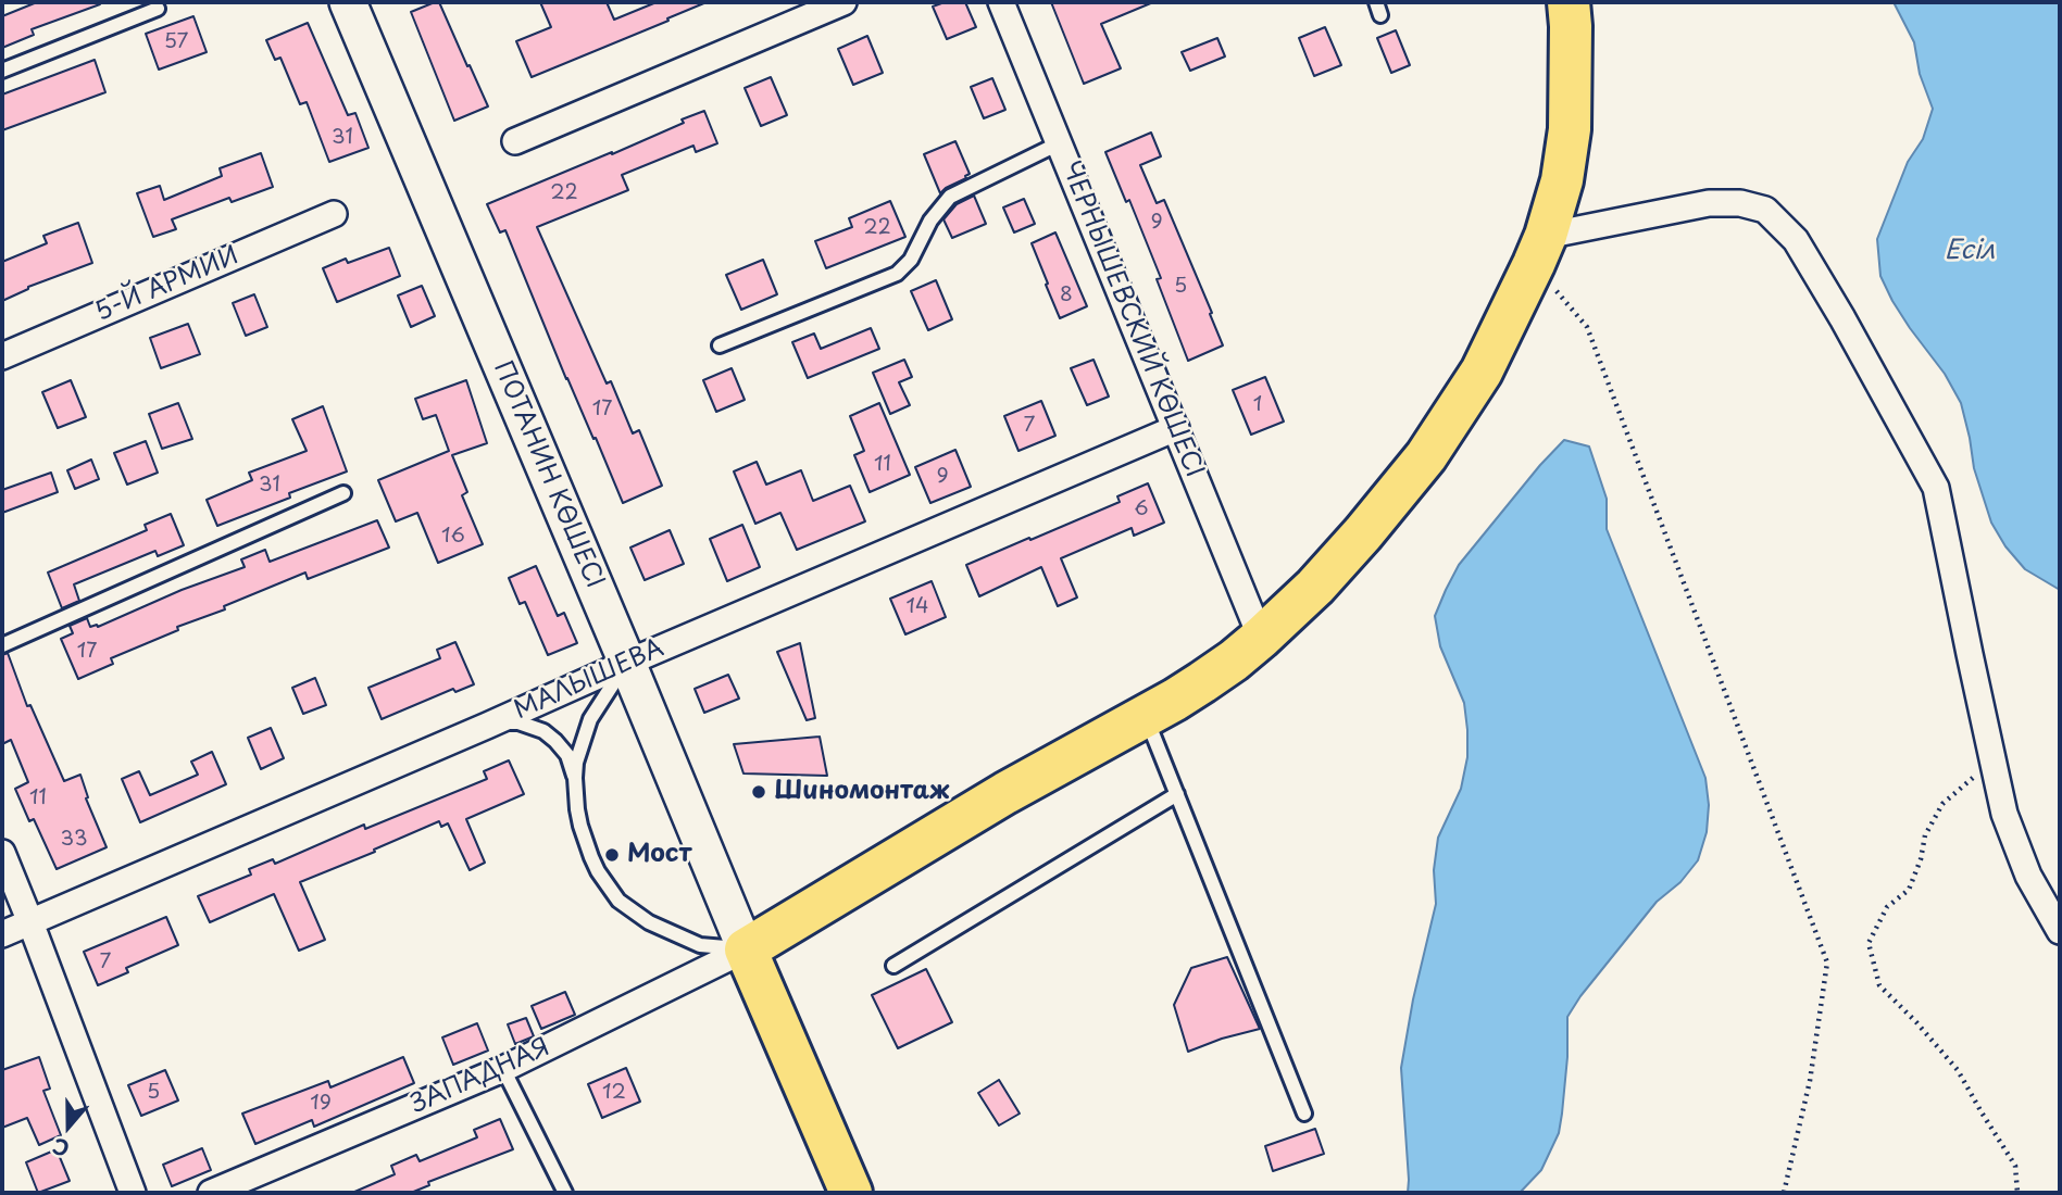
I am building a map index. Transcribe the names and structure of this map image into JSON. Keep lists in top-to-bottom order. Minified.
{"streets":{"main road":["ПОТАНИН КӨШЕСІ"],"street":["5-Й АРМИИ","ЧЕРНЫШЕВСКИЙ КӨШЕСІ","МАЛЫШЕВА","ЗАПАДНАЯ"]},"crossings":[["ЧЕРНЫШЕВСКИЙ КӨШЕСІ","МАЛЫШЕВА"],["ПОТАНИН КӨШЕСІ","МАЛЫШЕВА"],["ПОТАНИН КӨШЕСІ","ЗАПАДНАЯ"]],"water":["Есіл"],"places":["Шиномонтаж","Мост"],"house_numbers":["57","31","22","9","22","5","8","1","17","7","11","9","31","6","16","14","17","11","33","7","5","12","19"],"north":"bottom"}
